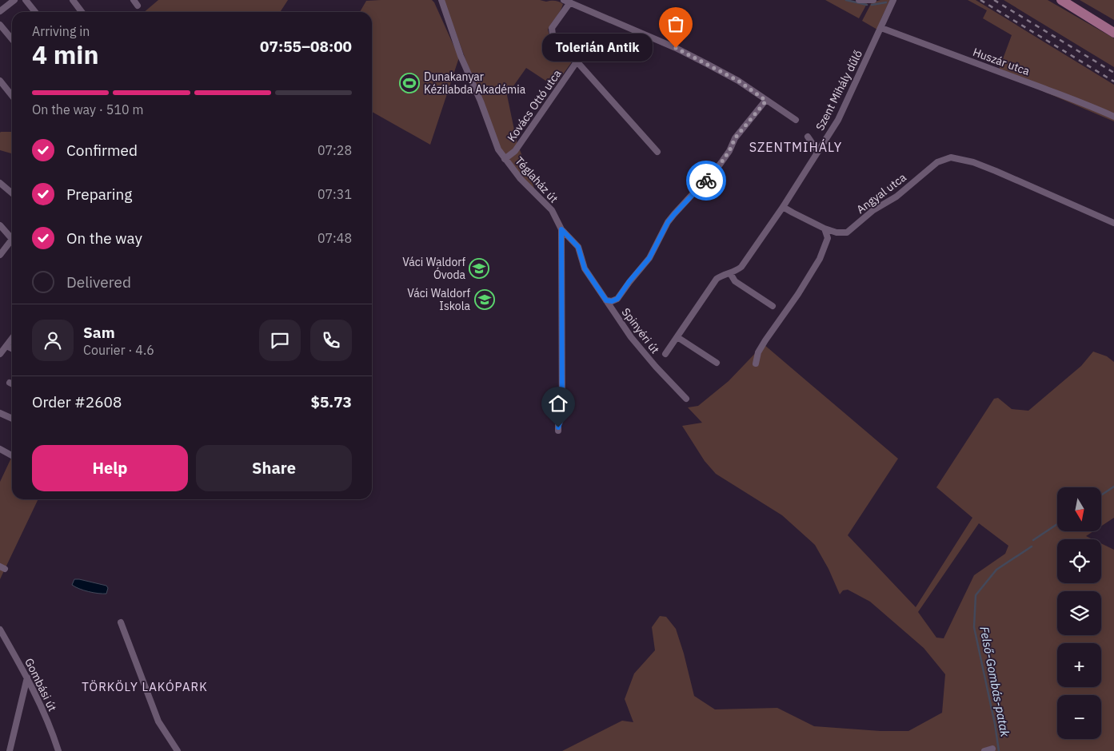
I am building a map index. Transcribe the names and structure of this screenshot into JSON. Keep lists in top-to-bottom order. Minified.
{"streets":{"street":["Huszár utca","Szent Mihály dűlő","Kovács Ottó utca","Téglaház út","Angyal utca","Spinyéri út","Gombási út"]},"crossings":[["Huszár utca","Szent Mihály dűlő"],["Kovács Ottó utca","Téglaház út"],["Téglaház út","Spinyéri út"]],"districts":["SZENTMIHÁLY","TÖRKÖLY LAKÓPARK"],"water":["Felső-Gombás-patak"],"places":{"other":["Tolerián Antik"],"sports":["Dunakanyar Kézilabda Akadémia"],"school or university":["Váci Waldorf Óvoda","Váci Waldorf Iskola"]},"north":"bottom","page":{"heading":["4 min","Arriving in","07:55–08:00"],"panel":["Sam","Courier · 4.6","Order #2608","$5.73"],"bubble":"Tolerián Antik","bar":"On the way · 510 m","list":[["Confirmed","07:28"],["Preparing","07:31"],["On the way","07:48"],"Delivered"],"buttons":["Help","Share"],"map_buttons":["+","−"]}}
